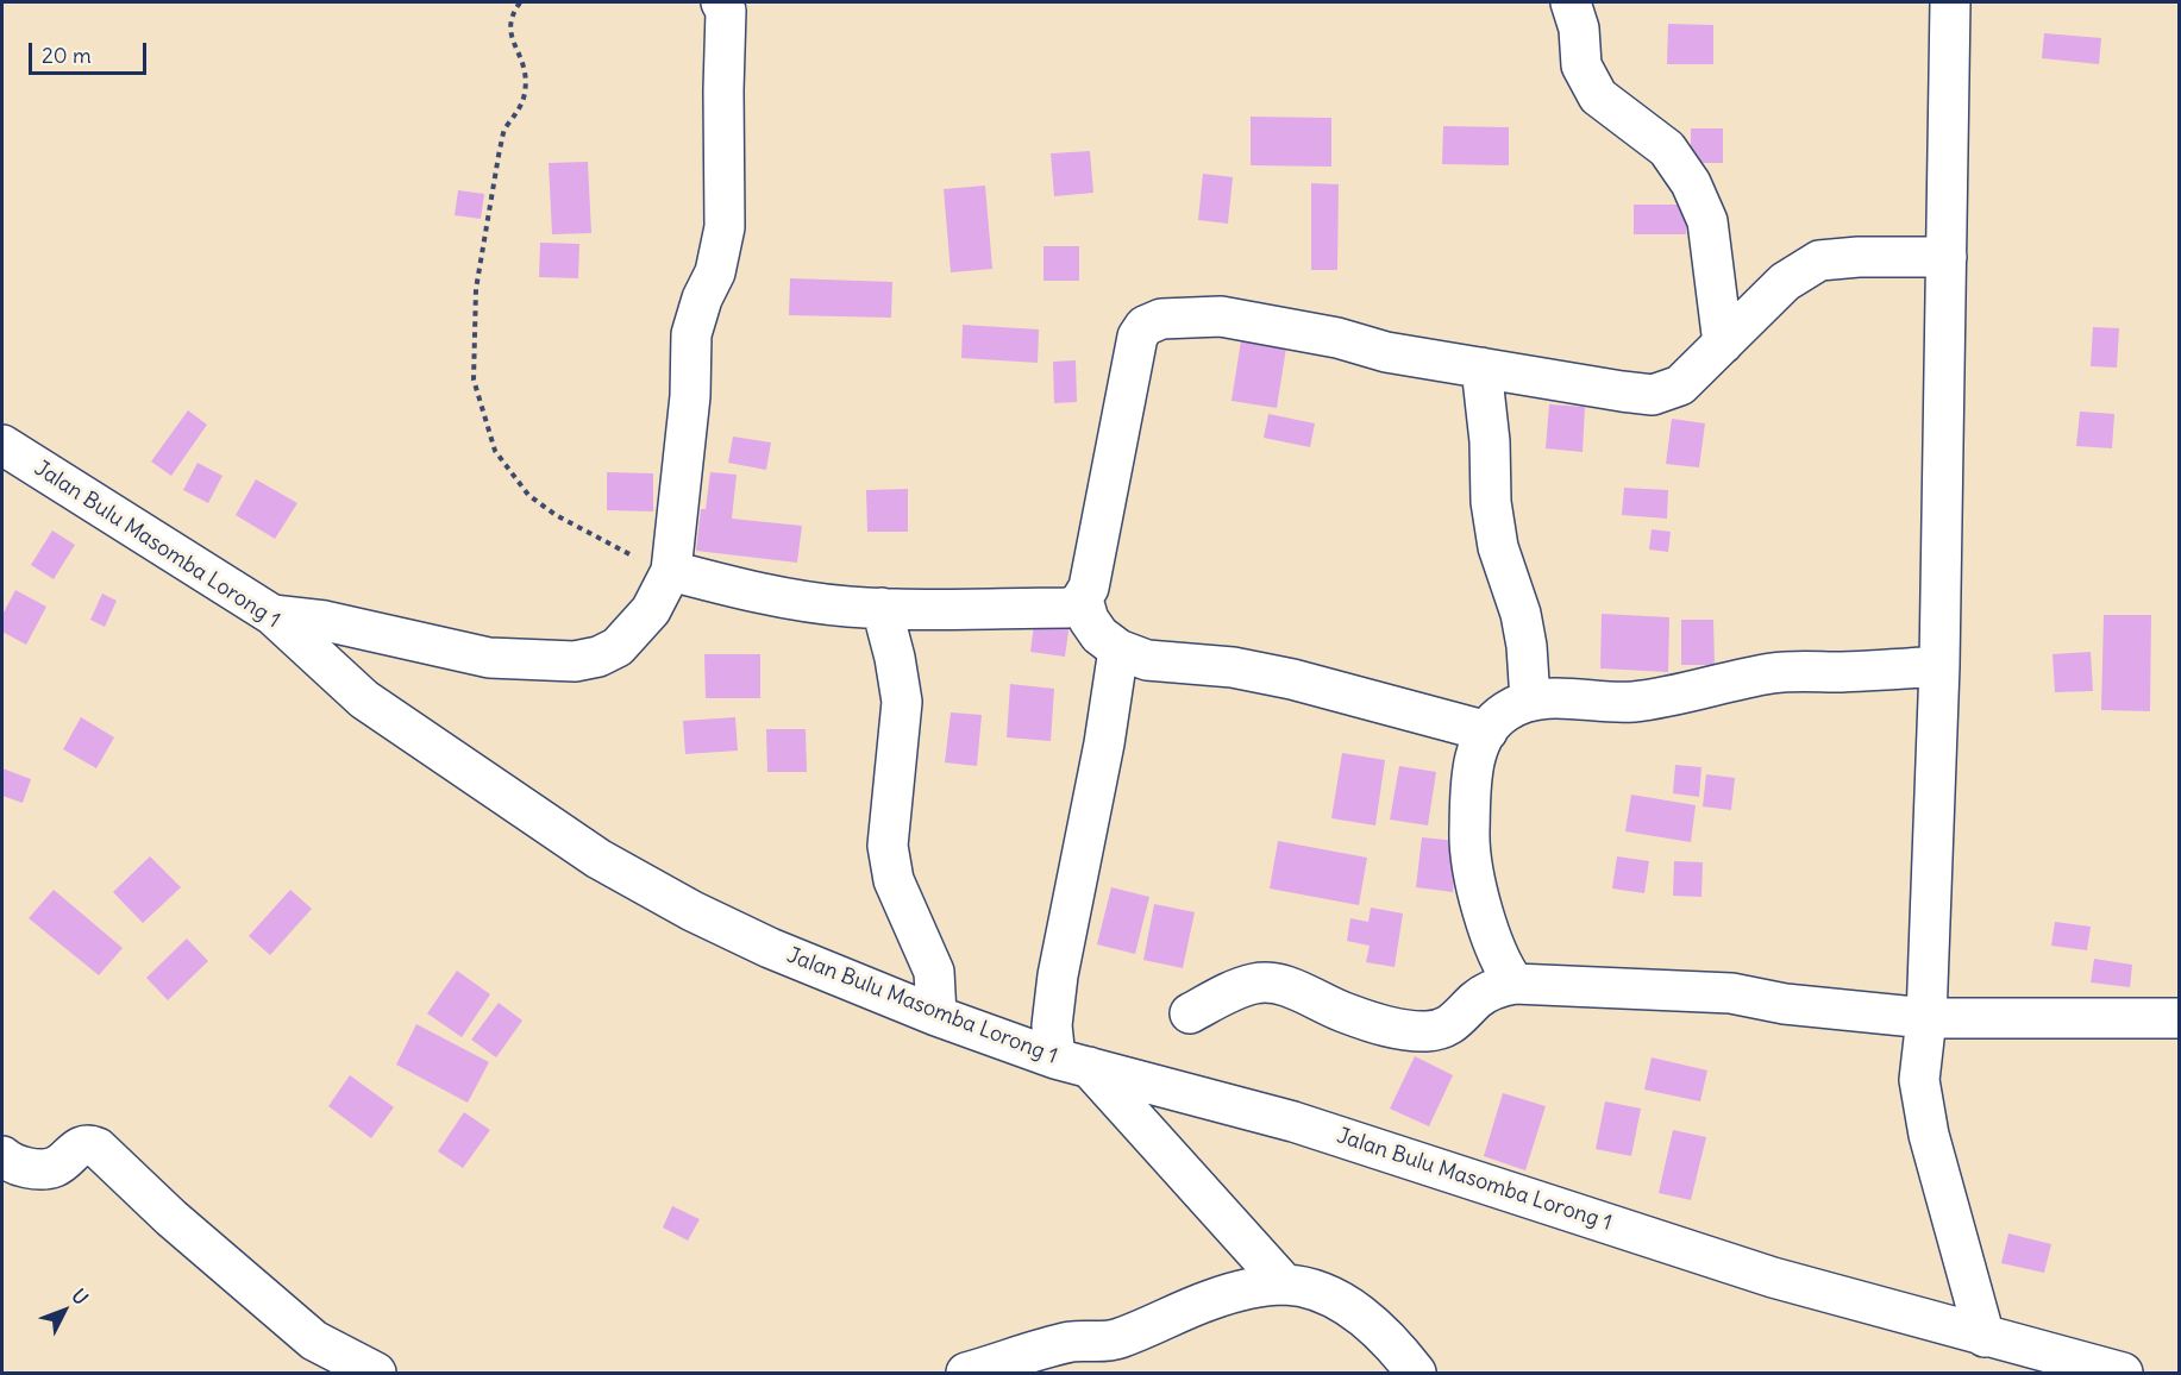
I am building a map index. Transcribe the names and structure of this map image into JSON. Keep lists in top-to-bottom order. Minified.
{"streets":{"street":["Jalan Bulu Masomba Lorong 1"]},"scale_bar":"20 m","north":"top right"}
